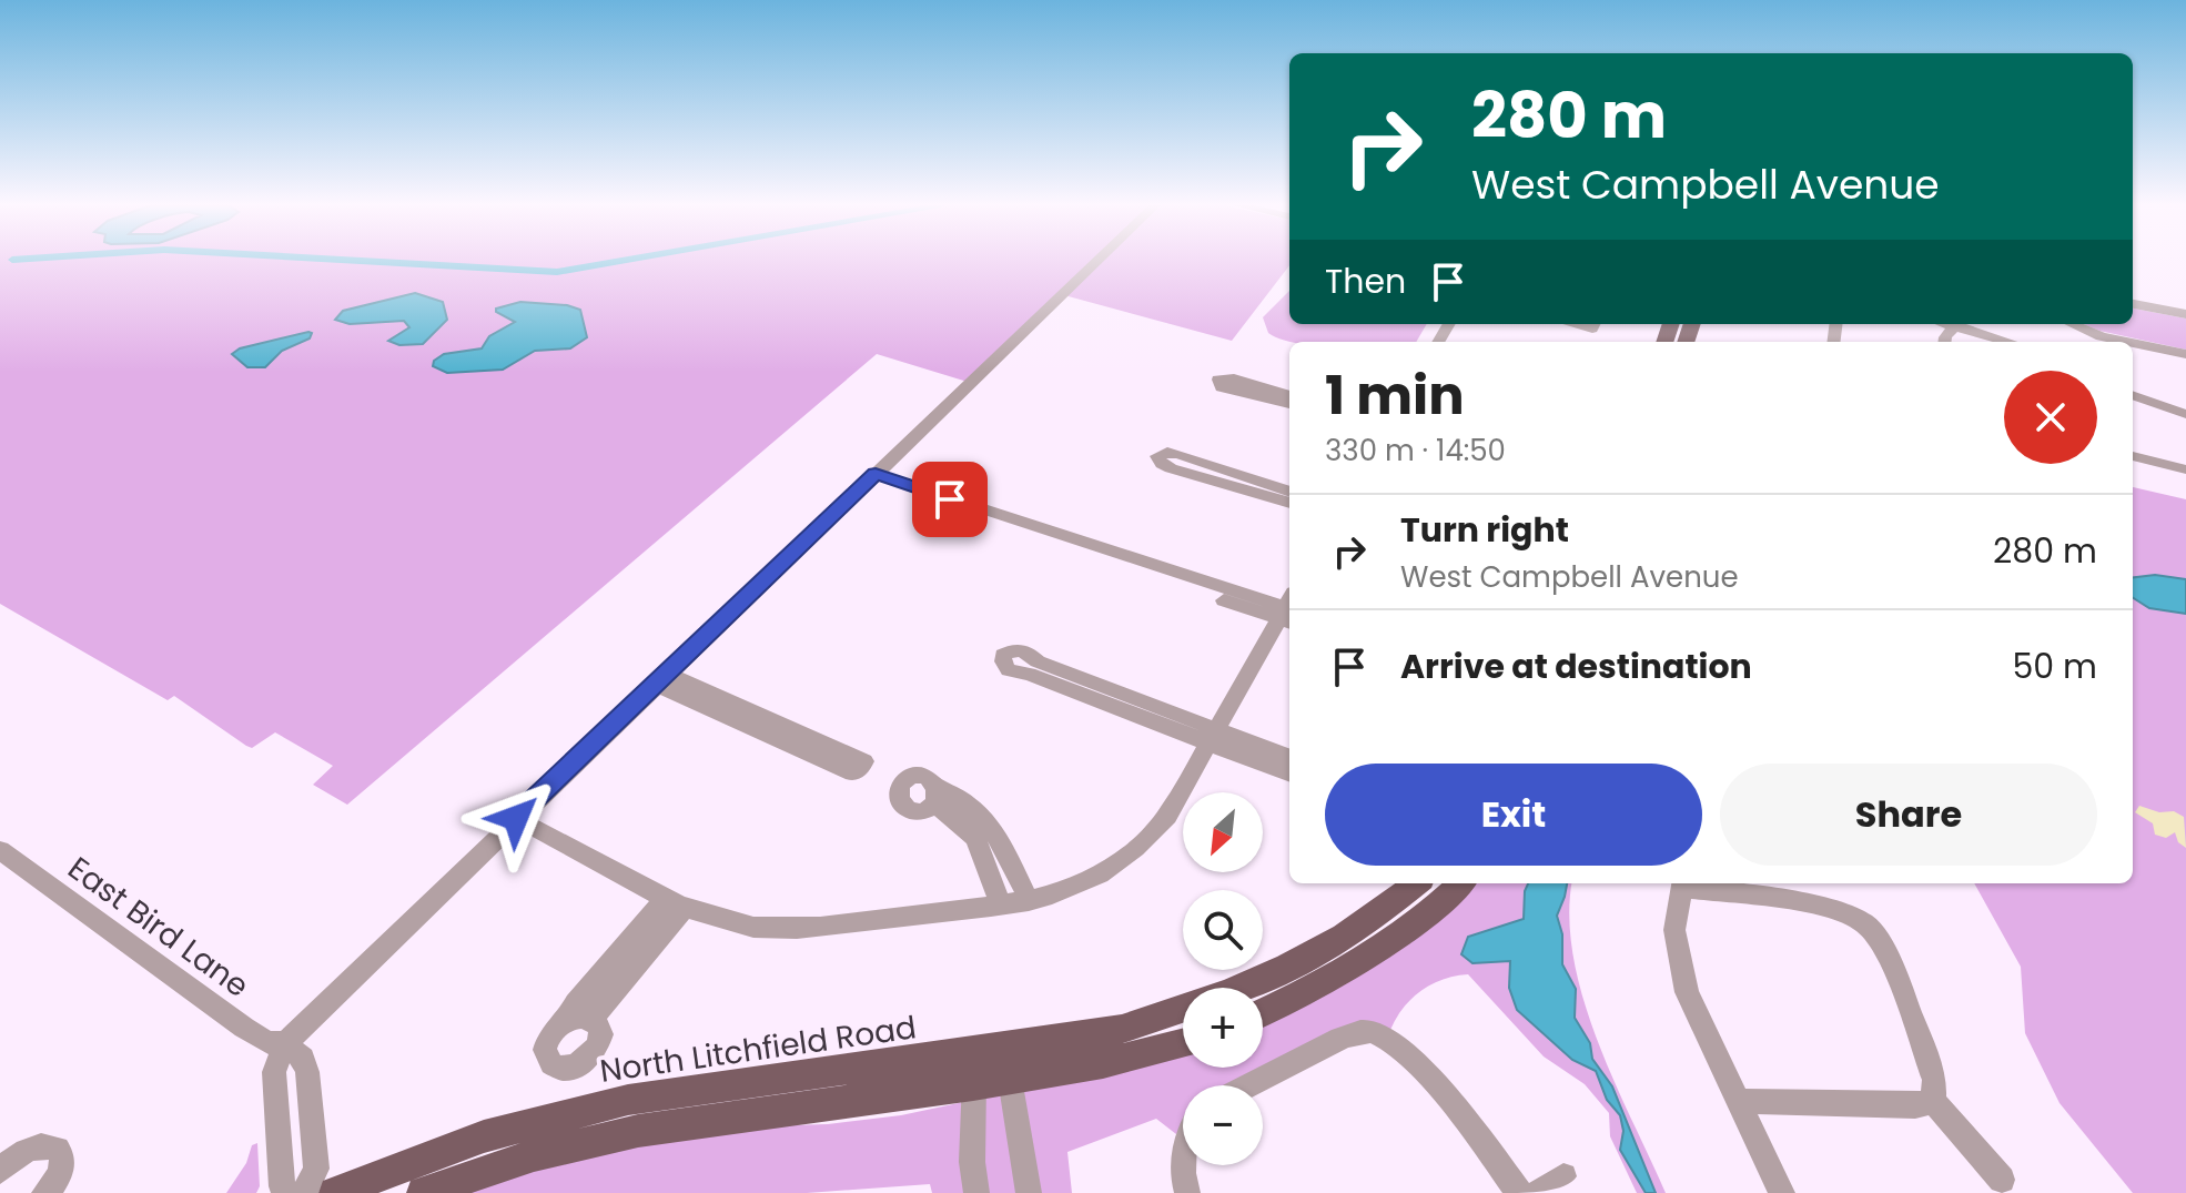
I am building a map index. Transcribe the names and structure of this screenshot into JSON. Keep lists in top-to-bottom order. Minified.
{"streets":{"main road":["North Litchfield Road"],"street":["East Bird Lane"]},"north":"bottom left","page":{"turn":["280 m","West Campbell Avenue"],"then":"Then","heading":["1 min","330 m · 14:50"],"list":[{"name":"Turn right","note":"West Campbell Avenue","value":"280 m"},{"name":"Arrive at destination","value":"50 m"}],"buttons":["Exit","Share"],"map_buttons":["+","−"]}}
